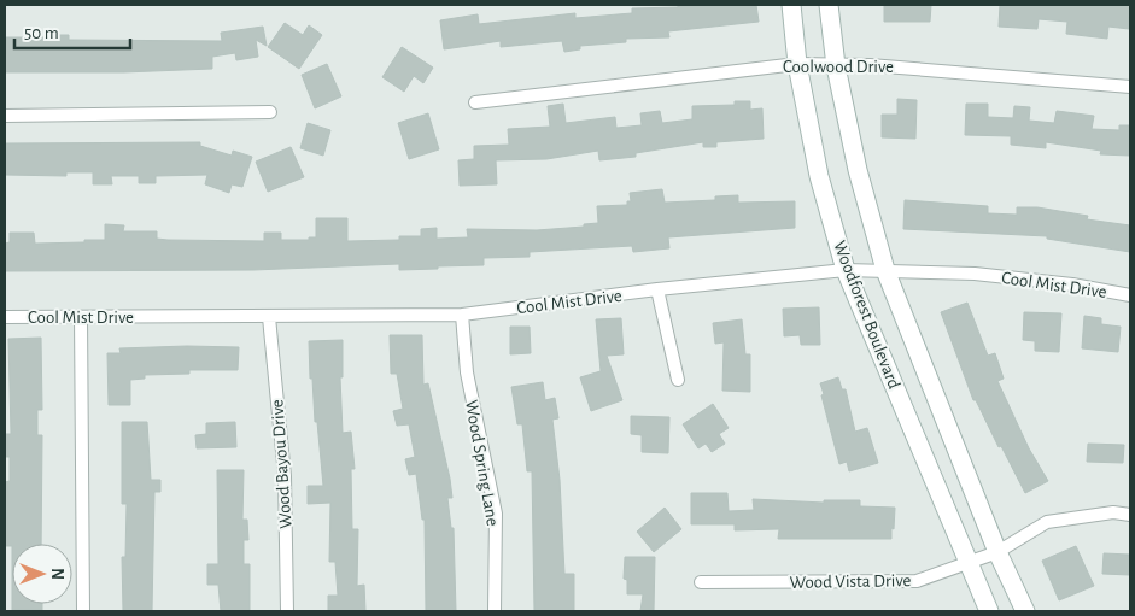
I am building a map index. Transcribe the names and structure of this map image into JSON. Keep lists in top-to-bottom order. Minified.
{"streets":{"street":["Coolwood Drive","Cool Mist Drive","Woodforest Boulevard","Wood Spring Lane","Wood Bayou Drive","Wood Vista Drive"]},"crossings":[["Coolwood Drive","Woodforest Boulevard"],["Cool Mist Drive","Woodforest Boulevard"],["Cool Mist Drive","Wood Spring Lane"],["Cool Mist Drive","Wood Bayou Drive"],["Woodforest Boulevard","Wood Vista Drive"]],"scale_bar":"50 m","north":"right"}
